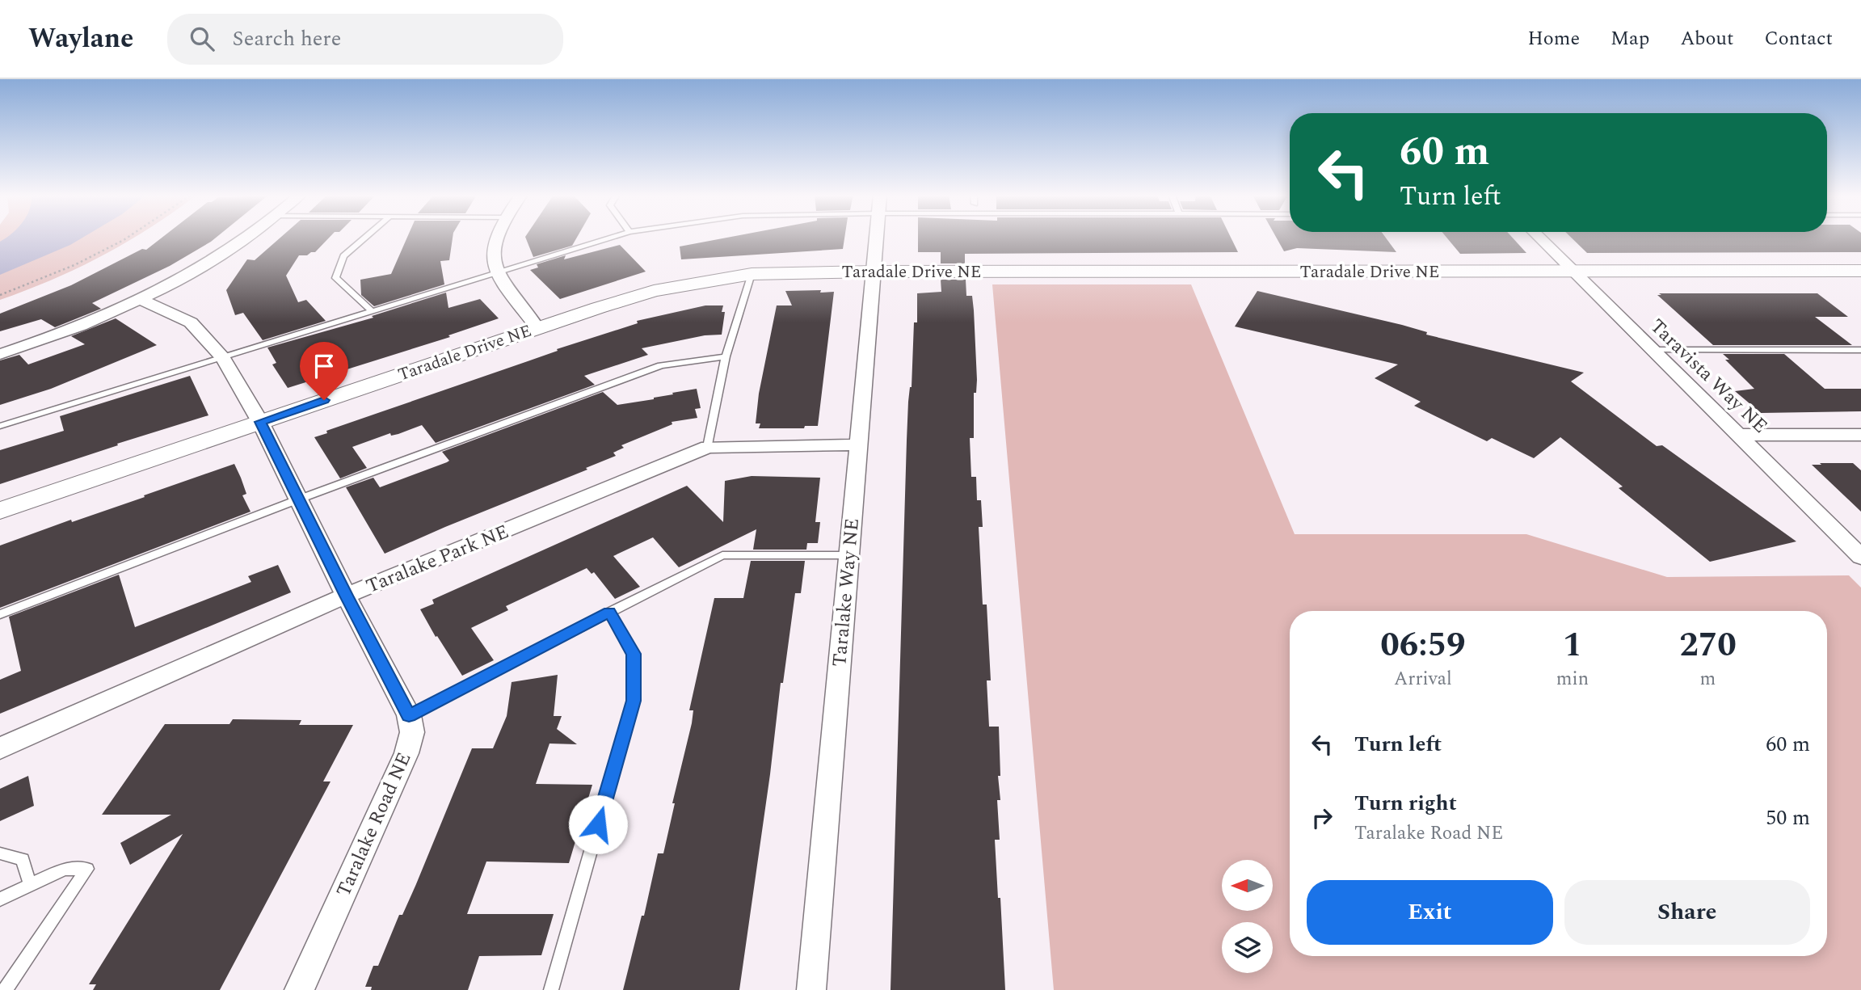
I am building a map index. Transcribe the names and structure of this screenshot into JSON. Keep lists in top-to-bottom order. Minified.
{"streets":{"street":["Taradale Drive NE","Taravista Way NE","Taralake Park NE","Taralake Way NE","Taralake Road NE"]},"crossings":[["Taradale Drive NE","Taravista Way NE"],["Taradale Drive NE","Taralake Way NE"],["Taradale Drive NE","Taralake Road NE"],["Taralake Park NE","Taralake Way NE"],["Taralake Park NE","Taralake Road NE"]],"north":"left","page":{"header":"Waylane","search":"Search here","nav":["Home","Map","About","Contact"],"turn":["60 m","Turn left"],"eta":["06:59","Arrival","1","min","270","m"],"list":[{"name":"Turn left","value":"60 m"},{"name":"Turn right","note":"Taralake Road NE","value":"50 m"}],"buttons":["Exit","Share"]}}
